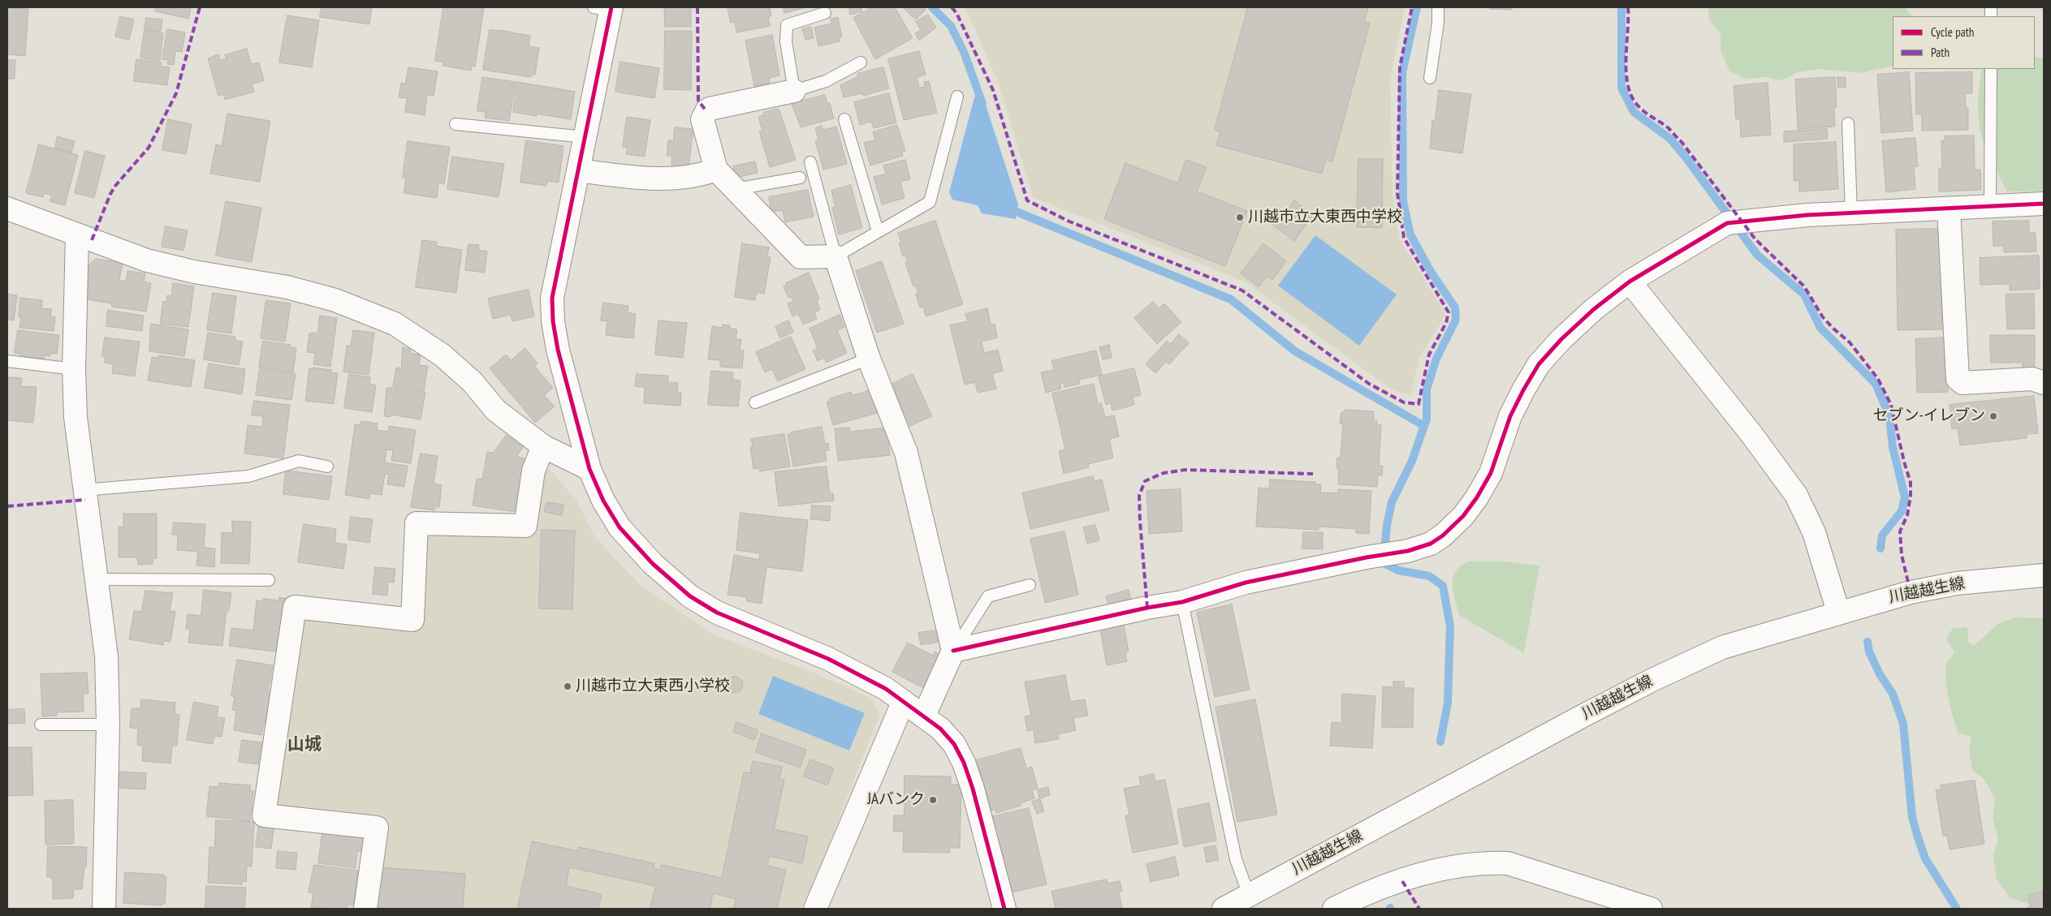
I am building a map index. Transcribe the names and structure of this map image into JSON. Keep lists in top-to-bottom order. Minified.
{"streets":{"street":["川越越生線"]},"districts":["山城"],"places":["川越市立大東西中学校","セブン-イレブン","川越市立大東西小学校","JAバンク"],"legend":["Cycle path","Path"]}
